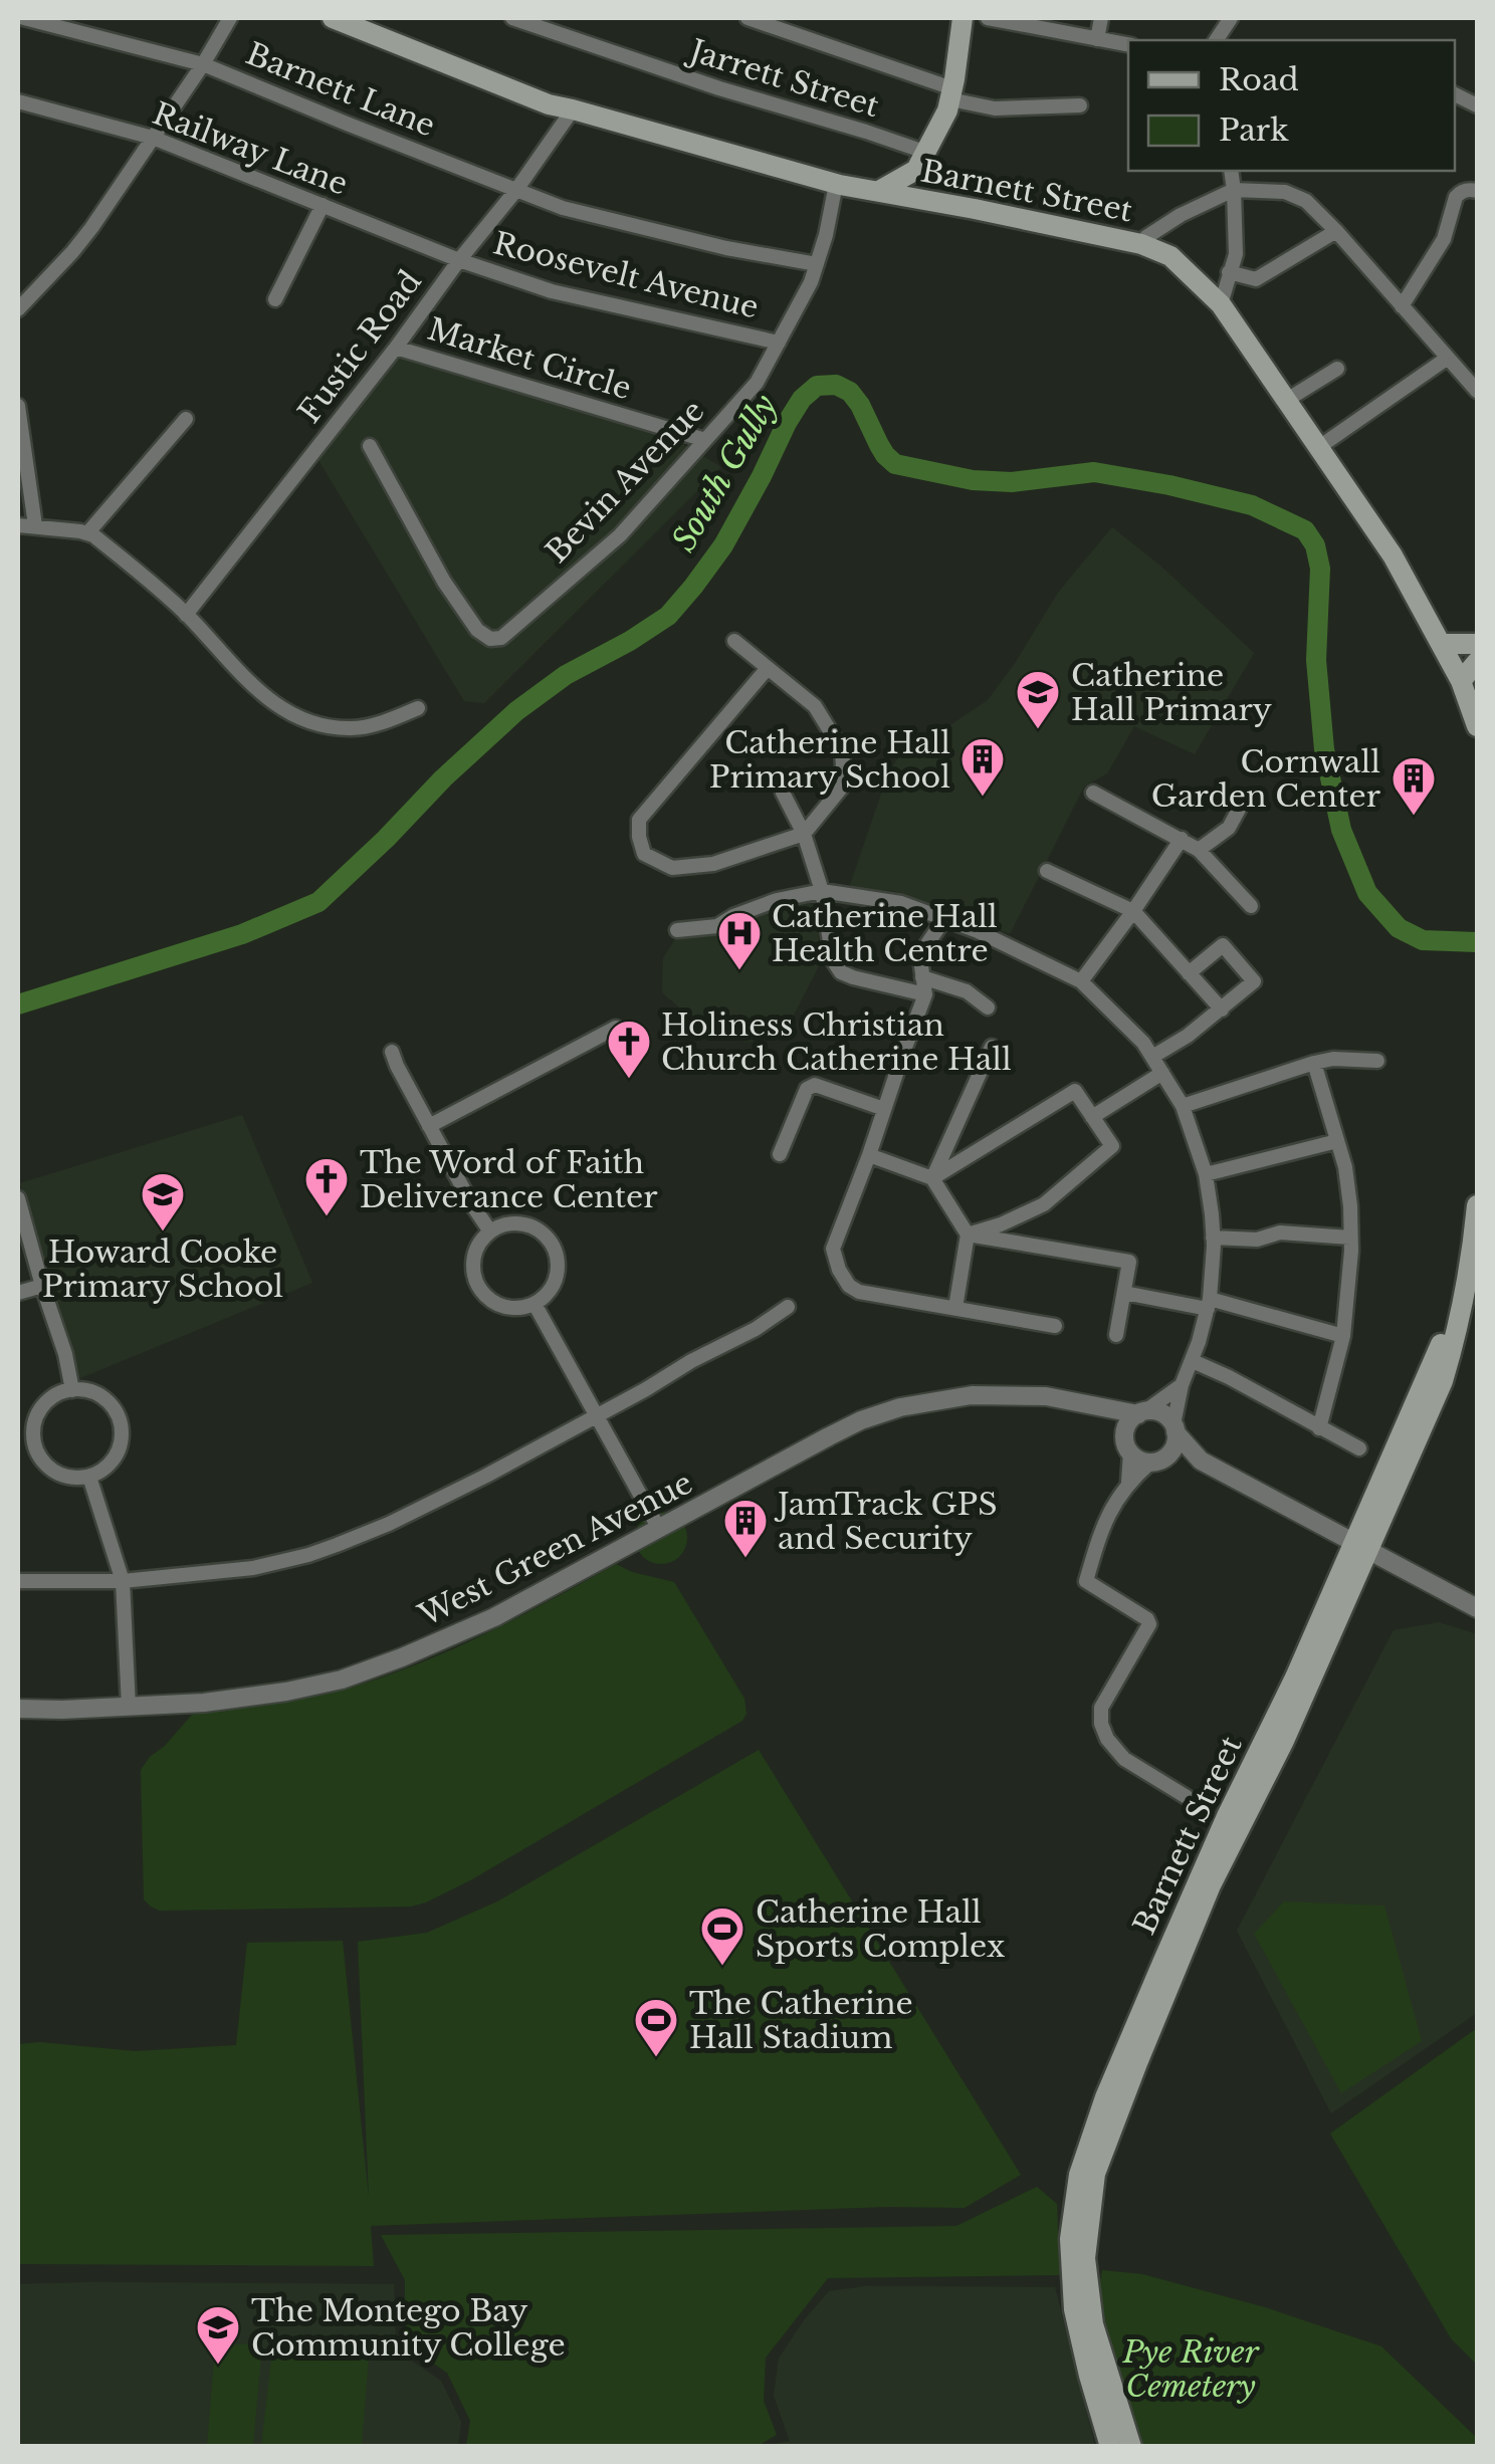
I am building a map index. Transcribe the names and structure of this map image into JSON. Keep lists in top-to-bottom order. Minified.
{"streets":{"main road":["Barnett Street"],"street":["Jarrett Street","Barnett Lane","Railway Lane","Roosevelt Avenue","Fustic Road","Market Circle","Bevin Avenue","West Green Avenue"]},"crossings":[["Barnett Lane","Fustic Road"],["Barnett Lane","Bevin Avenue"],["Railway Lane","Roosevelt Avenue"],["Railway Lane","Fustic Road"],["Barnett Street","Fustic Road"],["Barnett Street","Bevin Avenue"],["Roosevelt Avenue","Fustic Road"],["Roosevelt Avenue","Bevin Avenue"],["Fustic Road","Market Circle"],["Market Circle","Bevin Avenue"]],"water":["South Gully"],"parks":["Pye River Cemetery"],"places":{"school or university":["Catherine Hall Primary","Howard Cooke Primary School","The Montego Bay Community College"],"building":["Catherine Hall Primary School","Cornwall Garden Center","JamTrack GPS and Security"],"hospital":["Catherine Hall Health Centre"],"church":["Holiness Christian Church Catherine Hall","The Word of Faith Deliverance Center"],"sports":["Catherine Hall Sports Complex","The Catherine Hall Stadium"]},"legend":["Road","Park"]}
